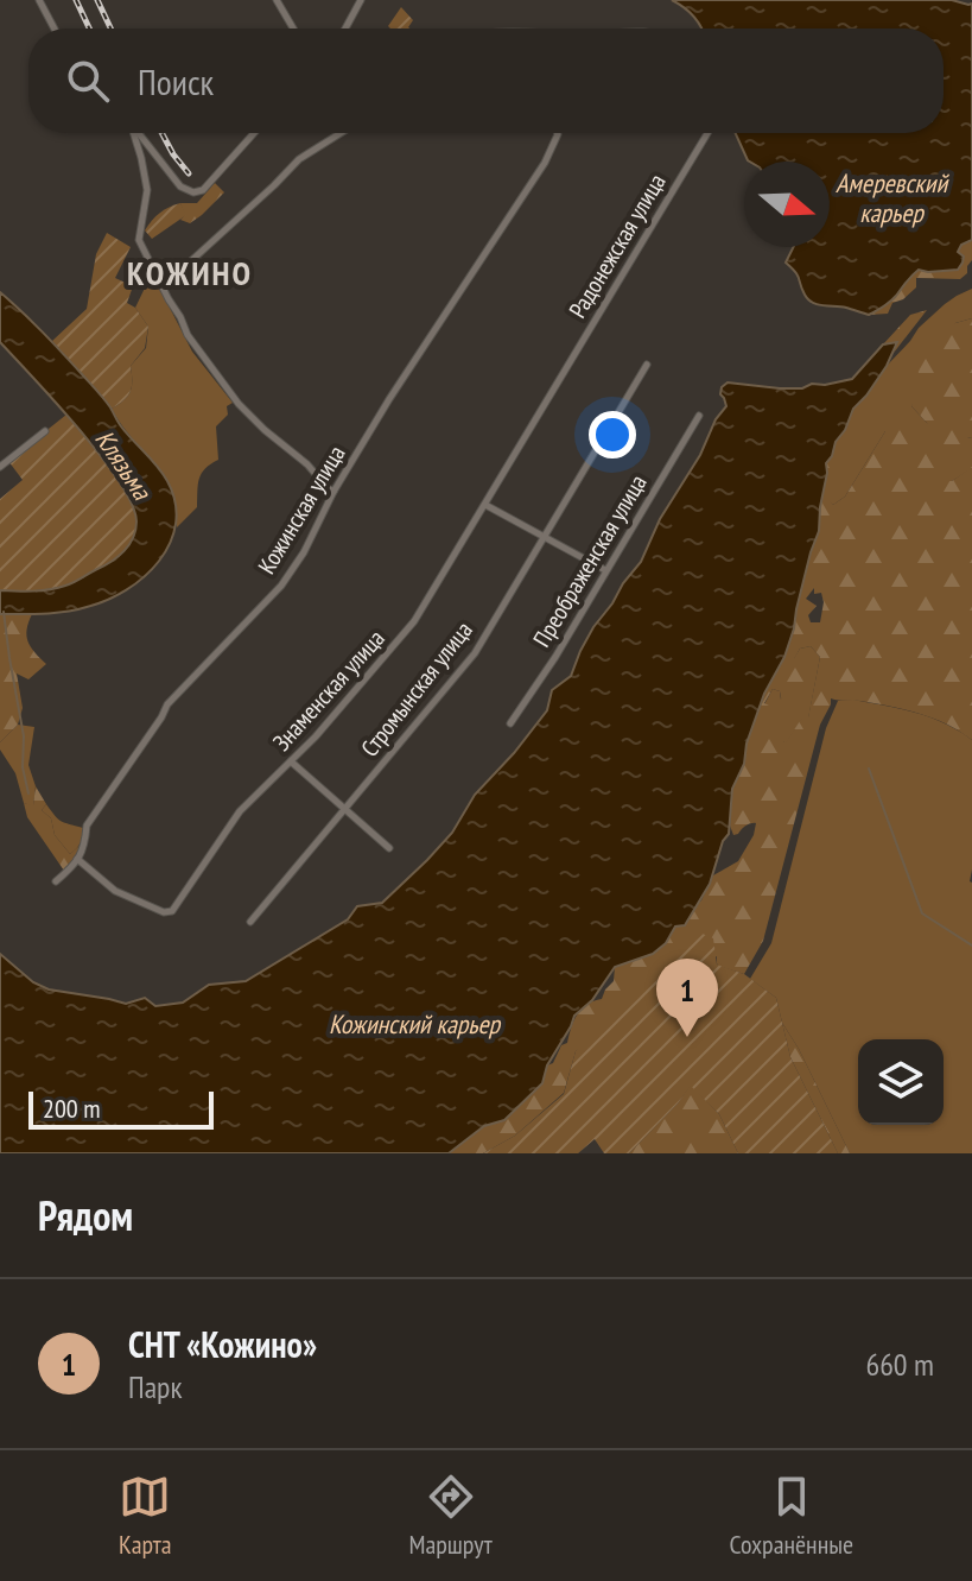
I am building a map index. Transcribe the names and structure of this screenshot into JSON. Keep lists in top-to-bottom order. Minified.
{"streets":{"street":["Радонежская улица","Кожинская улица","Преображенская улица","Стромынская улица","Знаменская улица"]},"crossings":[["Радонежская улица","Знаменская улица"],["Кожинская улица","Знаменская улица"]],"districts":["КОЖИНО"],"water":["Амеревский карьер","Клязьма","Кожинский карьер"],"scale_bar":"200 m","north":"right","page":{"search":"Поиск","pins":"1","scale":"200 m","heading":"Рядом","list":[{"mark":"1","name":"СНТ «Кожино»","note":"Парк","value":"660 m"}],"nav":["Карта","Маршрут","Сохранённые"]}}
